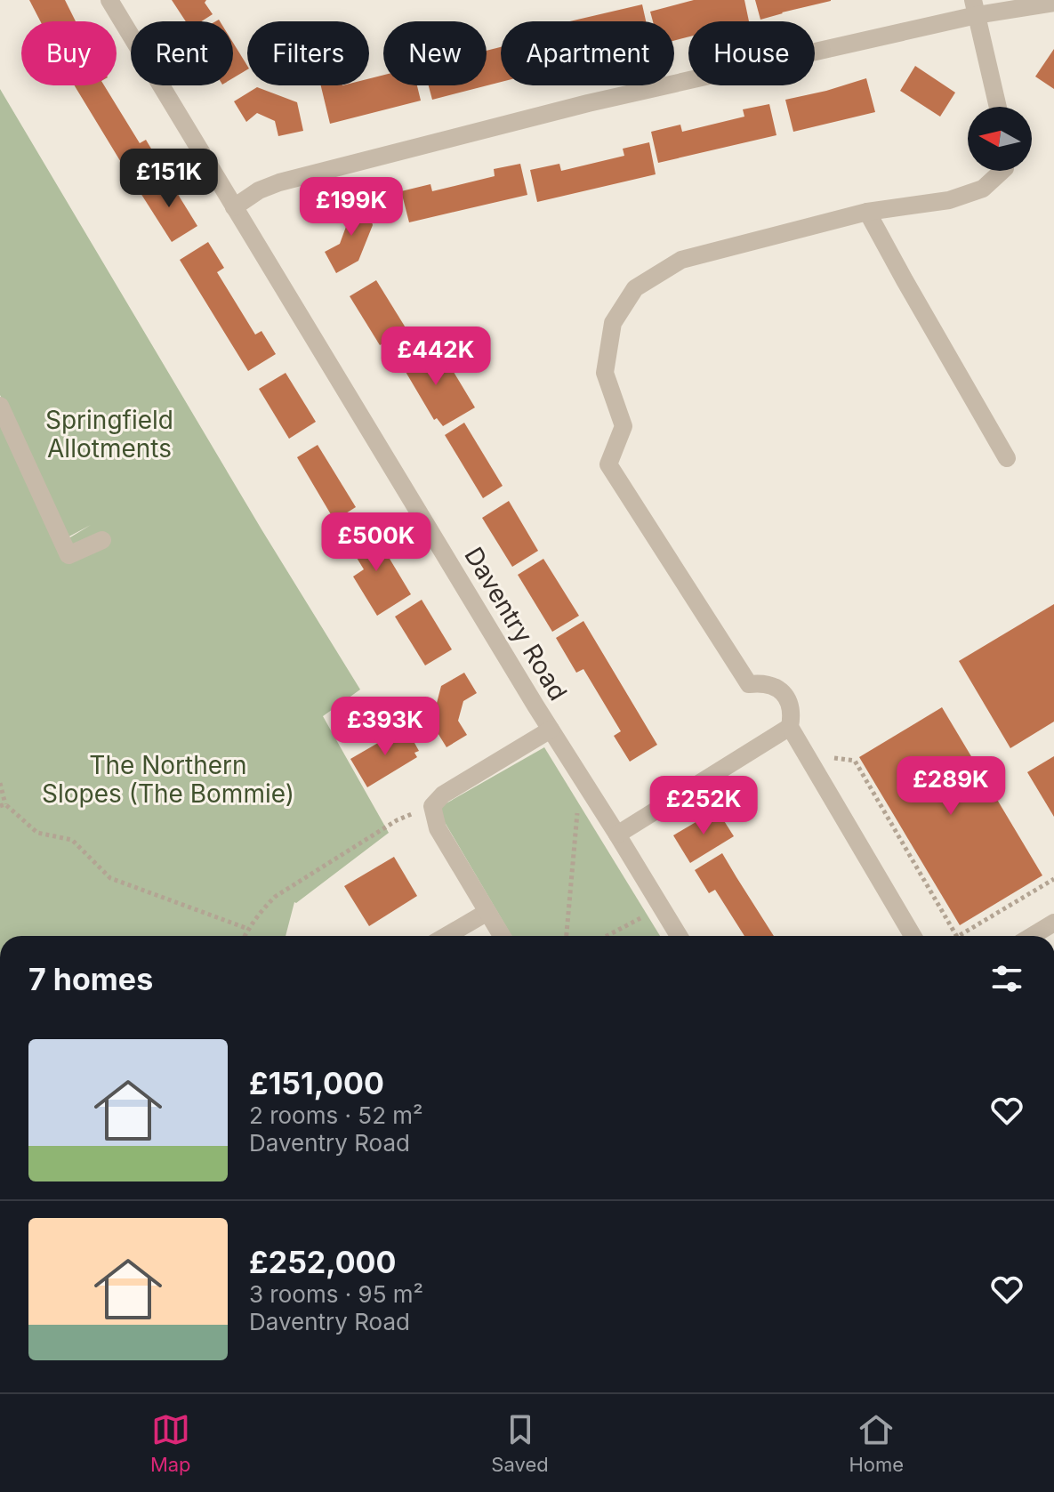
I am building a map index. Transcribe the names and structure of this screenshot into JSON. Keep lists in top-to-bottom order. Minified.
{"streets":{"street":["Daventry Road"]},"parks":["Springfield Allotments","The Northern Slopes (The Bommie)"],"north":"left","page":{"chip":["Buy","Rent","Filters","New","Apartment","House"],"price":["£151K","£199K","£442K","£500K","£393K","£289K","£252K"],"heading":"7 homes","list":[{"name":"£151,000","note":"2 rooms · 52 m² · Daventry Road"},{"name":"£252,000","note":"3 rooms · 95 m² · Daventry Road"}],"tabs":["Map","Saved","Home"]}}
